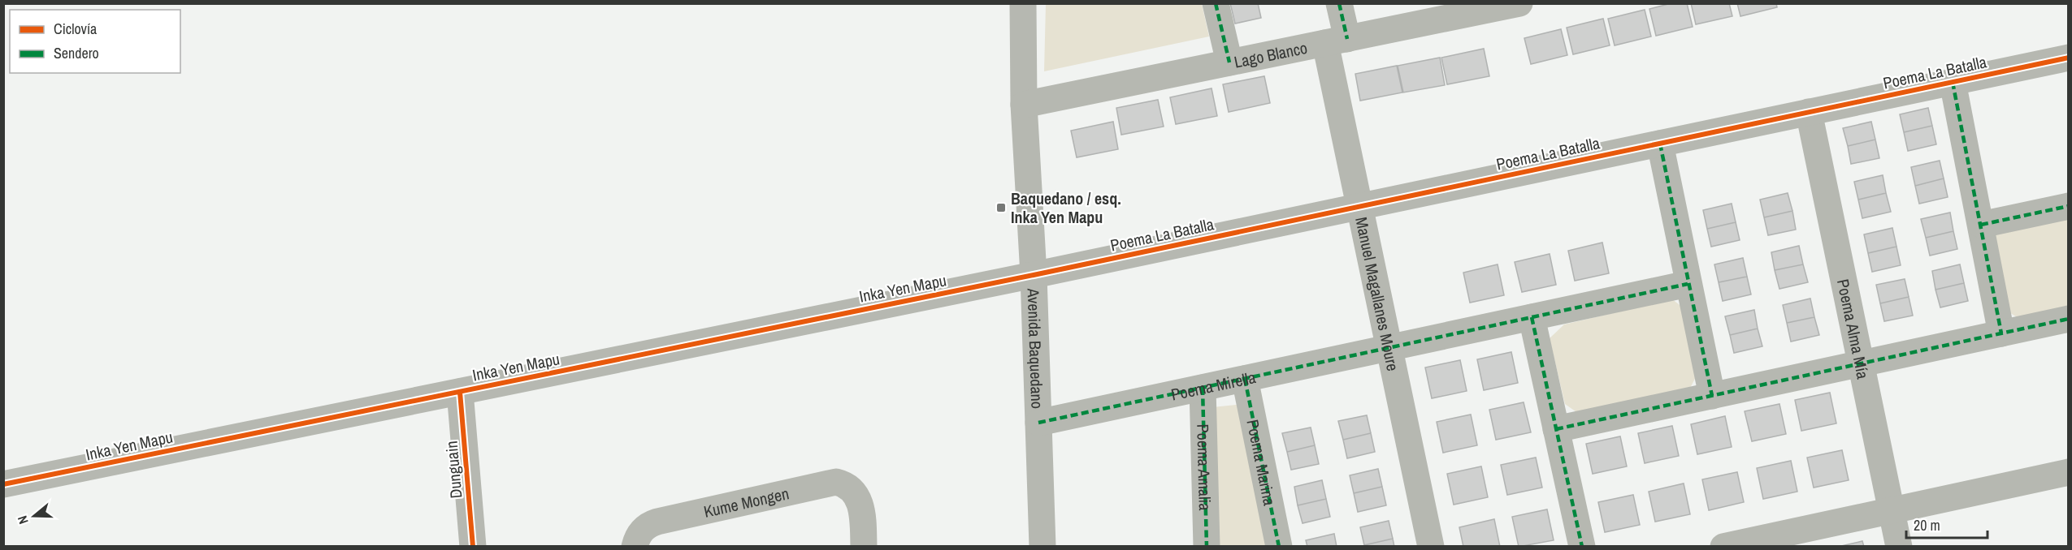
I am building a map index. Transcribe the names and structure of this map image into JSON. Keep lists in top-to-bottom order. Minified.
{"streets":{"street":["Lago Blanco","Poema La Batalla","Inka Yen Mapu","Manuel Magallanes Moure","Poema Alma Mía","Avenida Baquedano","Poema Mirella","Poema Marina","Poema Amalia","Dunguain","Kume Mongen"]},"crossings":[["Lago Blanco","Manuel Magallanes Moure"],["Lago Blanco","Avenida Baquedano"],["Poema La Batalla","Inka Yen Mapu"],["Poema La Batalla","Manuel Magallanes Moure"],["Poema La Batalla","Poema Alma Mía"],["Poema La Batalla","Avenida Baquedano"],["Inka Yen Mapu","Avenida Baquedano"],["Inka Yen Mapu","Dunguain"],["Manuel Magallanes Moure","Poema Mirella"],["Avenida Baquedano","Poema Mirella"],["Poema Mirella","Poema Marina"],["Poema Mirella","Poema Amalia"]],"places":{"transit":["Baquedano / esq. Inka Yen Mapu"]},"legend":["Ciclovía","Sendero"],"scale_bar":"20 m","north":"left"}
